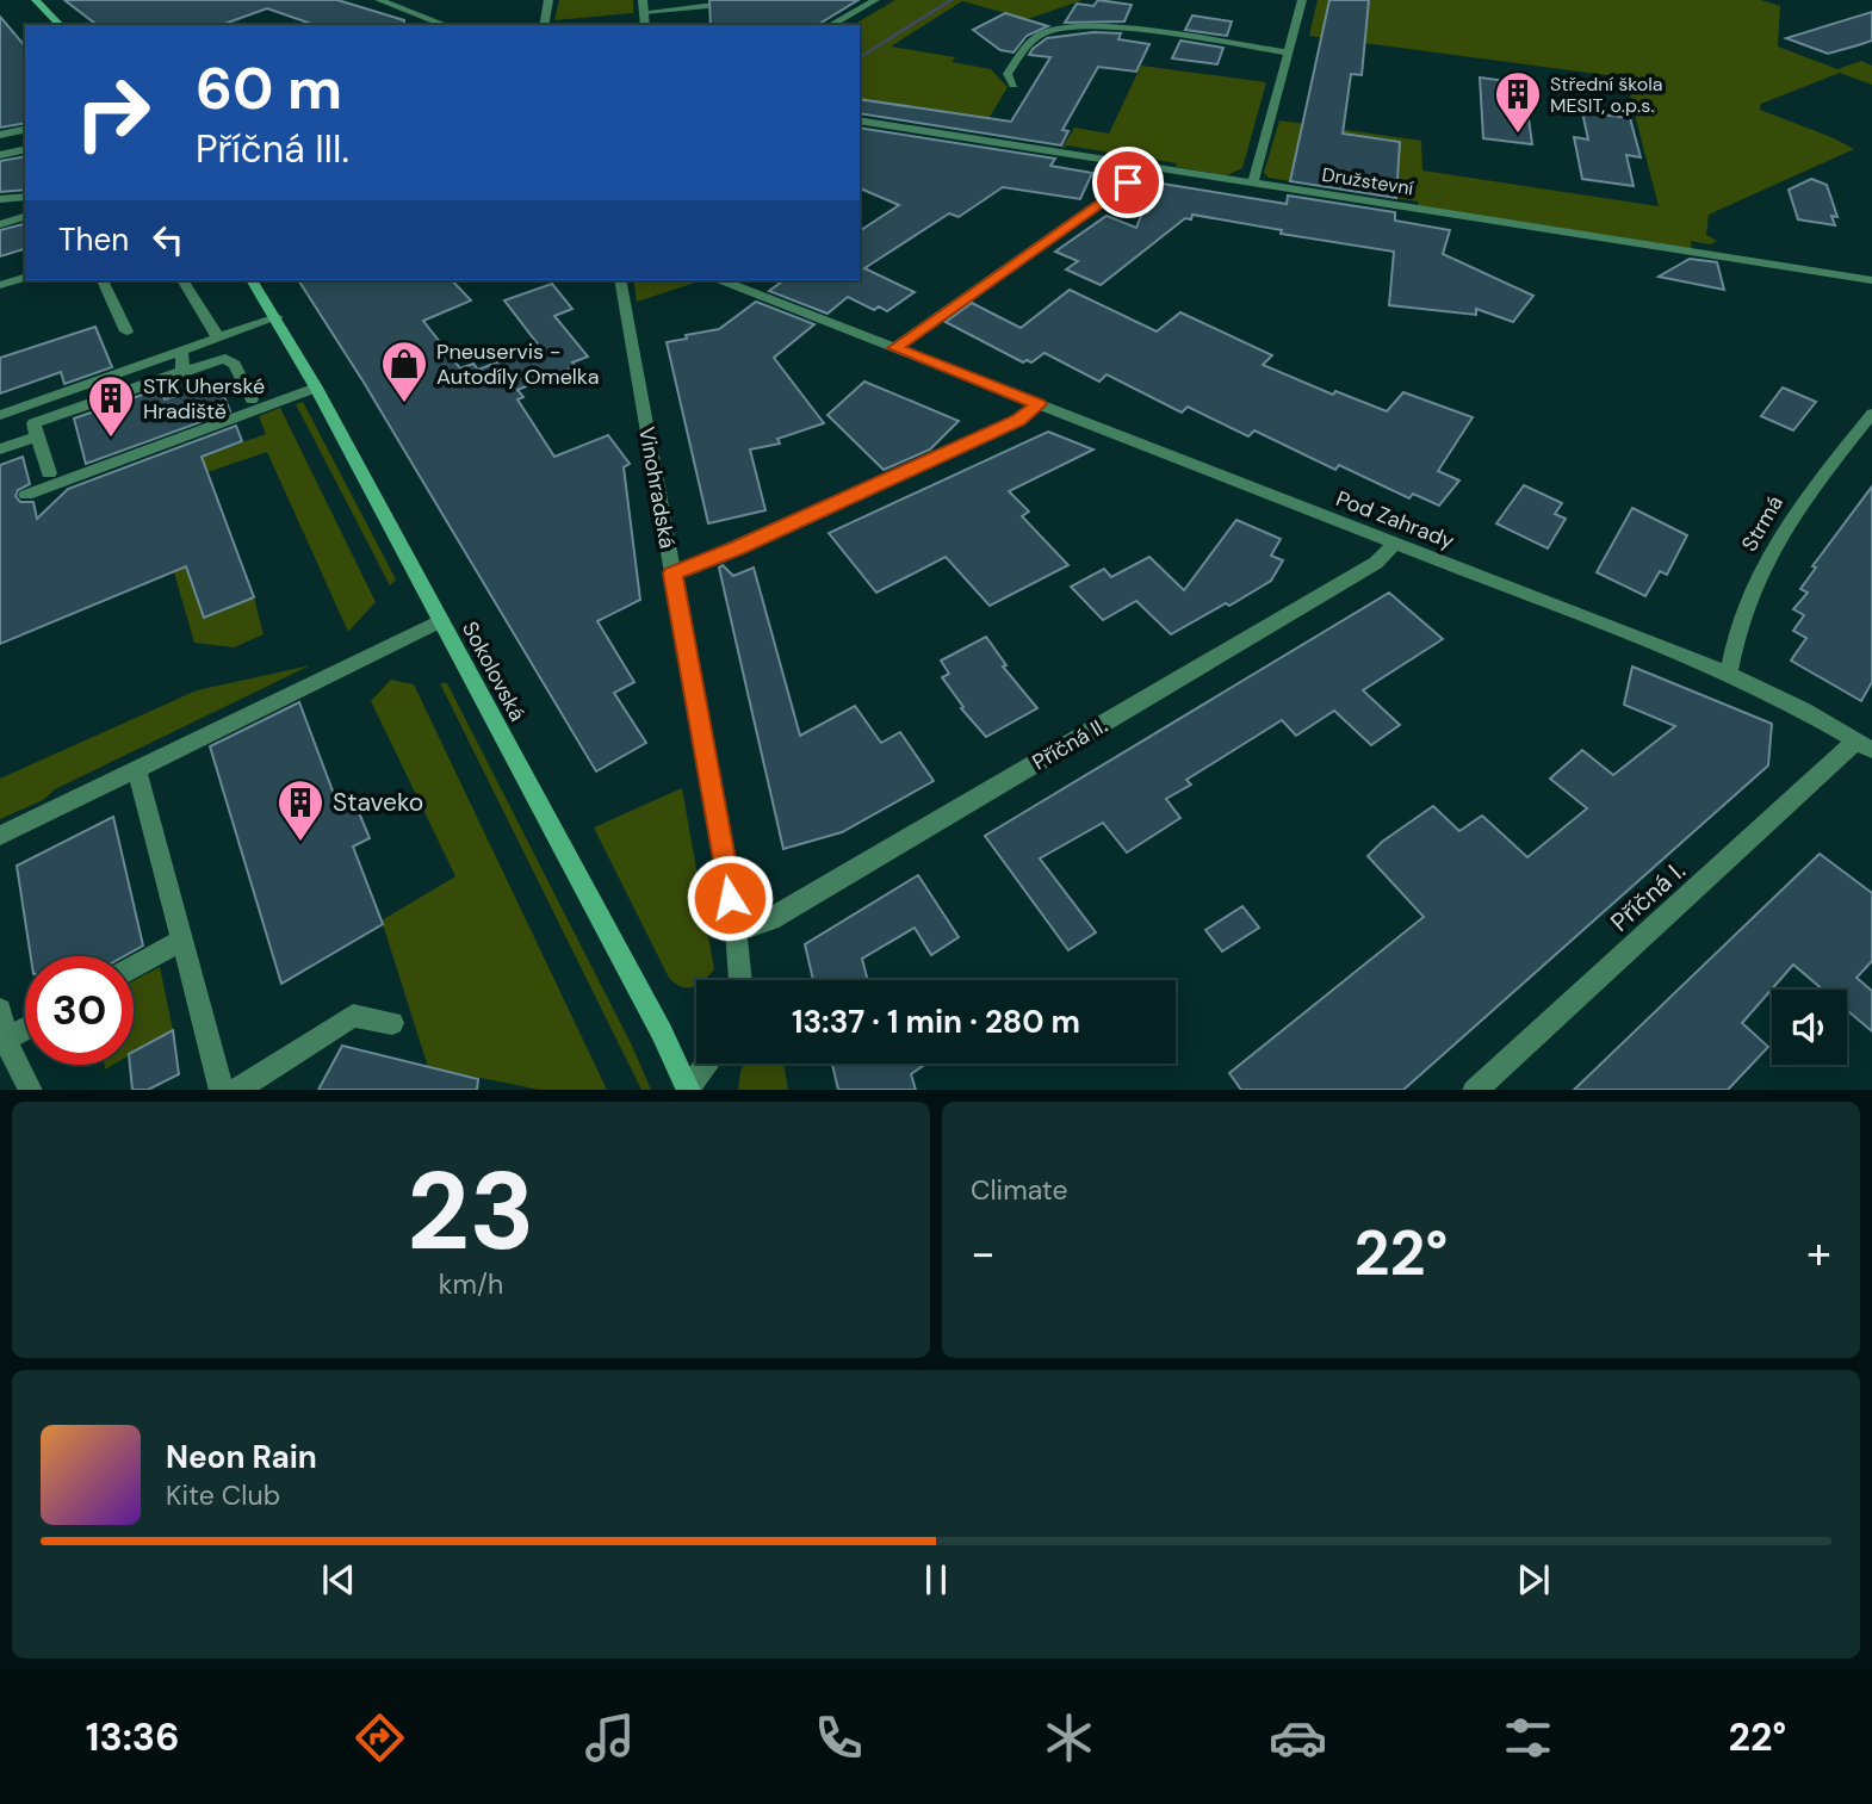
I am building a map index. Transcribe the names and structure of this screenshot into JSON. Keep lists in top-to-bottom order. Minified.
{"streets":{"main road":["Sokolovská"],"street":["Družstevní","Vinohradská","Pod Zahrady","Strmá","Příčná II.","Příčná I."]},"crossings":[["Vinohradská","Příčná II."],["Pod Zahrady","Strmá"],["Pod Zahrady","Příčná II."],["Pod Zahrady","Příčná I."]],"places":{"building":["Střední škola MESIT, o.p.s.","STK Uherské Hradiště","Staveko"],"shop":["Pneuservis - Autodíly Omelka"]},"page":{"turn":["60 m","Příčná III."],"then":"Then","limit":"30","trip":"13:37 · 1 min · 280 m","tile":[["23","km/h"],"Climate"],"heat":["−","22°","+"],"song":["Neon Rain","Kite Club"],"tabs":["13:36","22°"]}}
